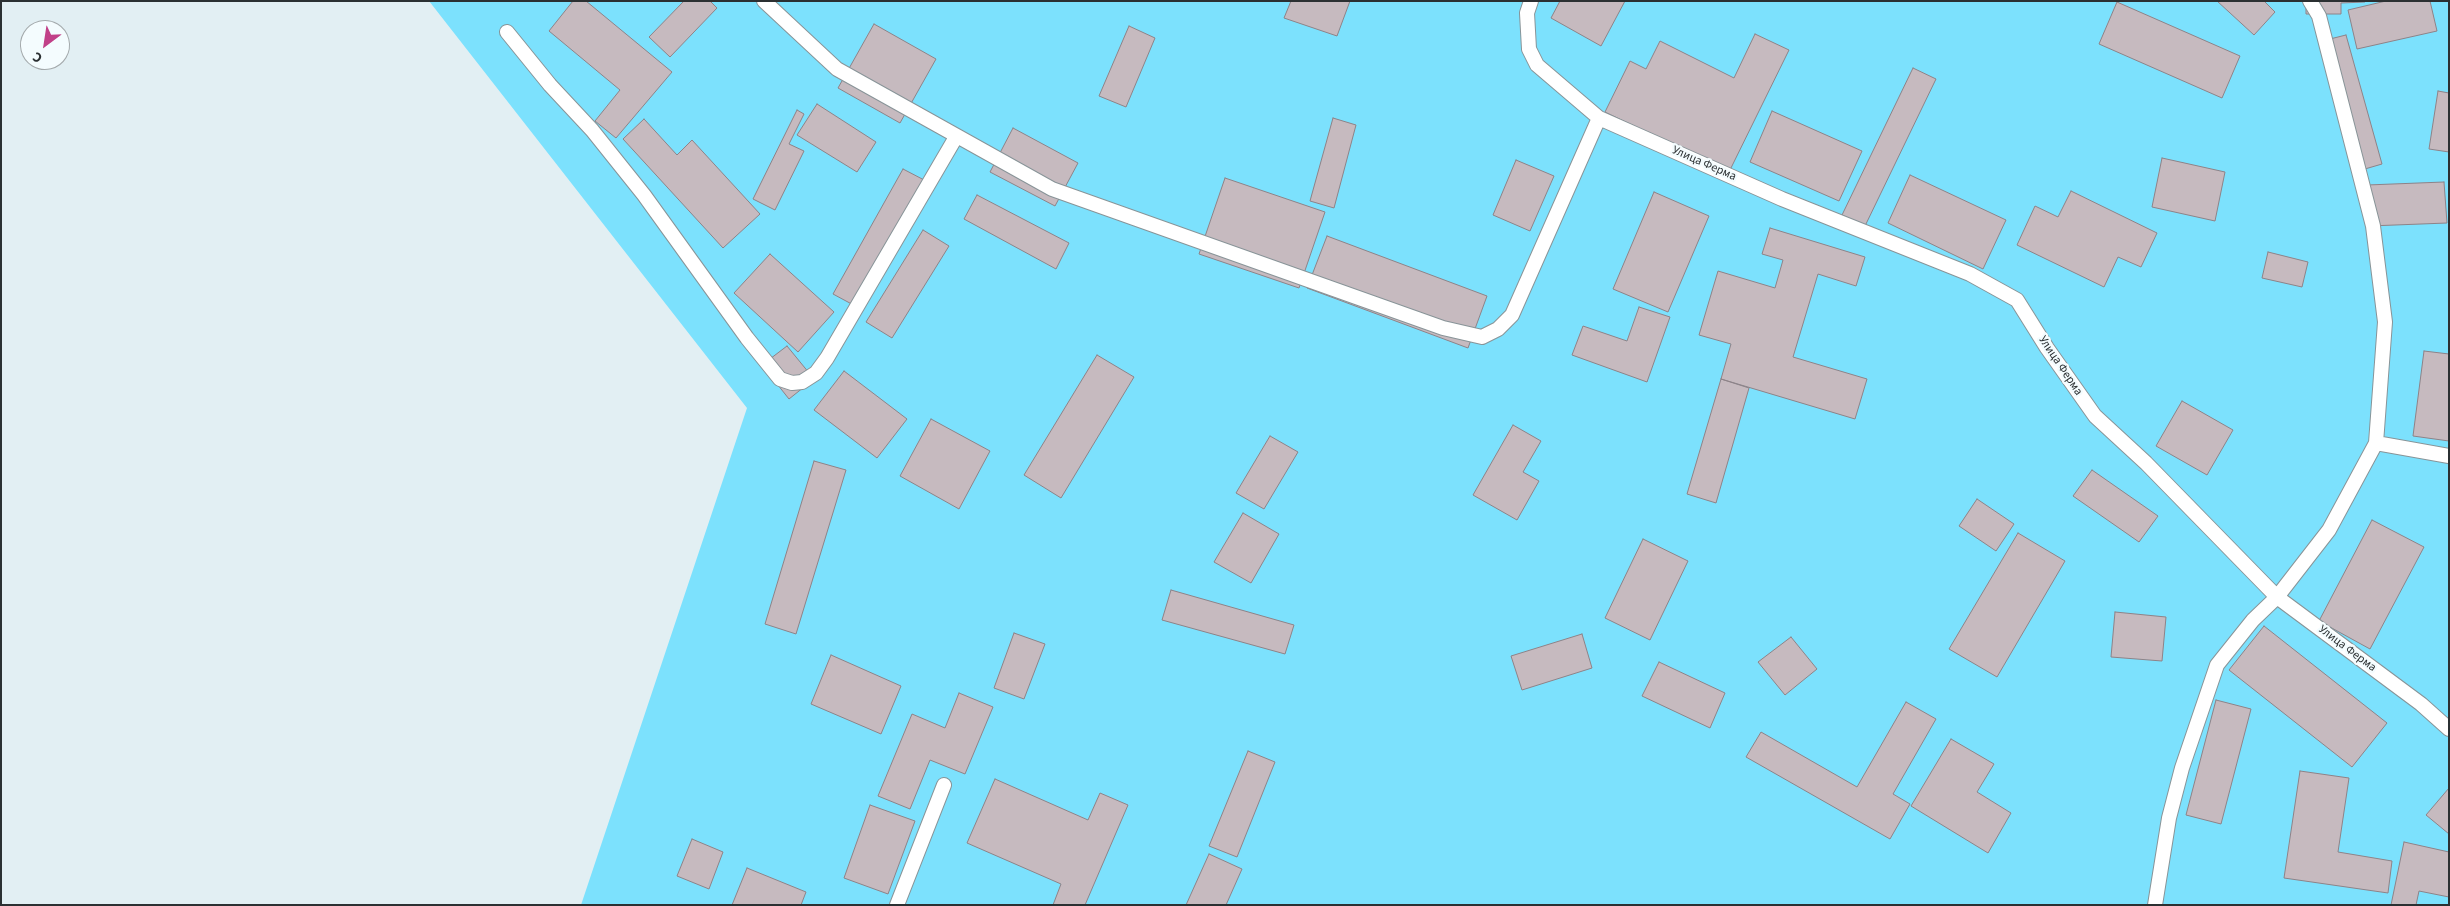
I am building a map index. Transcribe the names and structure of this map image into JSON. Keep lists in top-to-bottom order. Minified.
{"streets":{"lane":["Улица Ферма"]},"north":"bottom left"}
